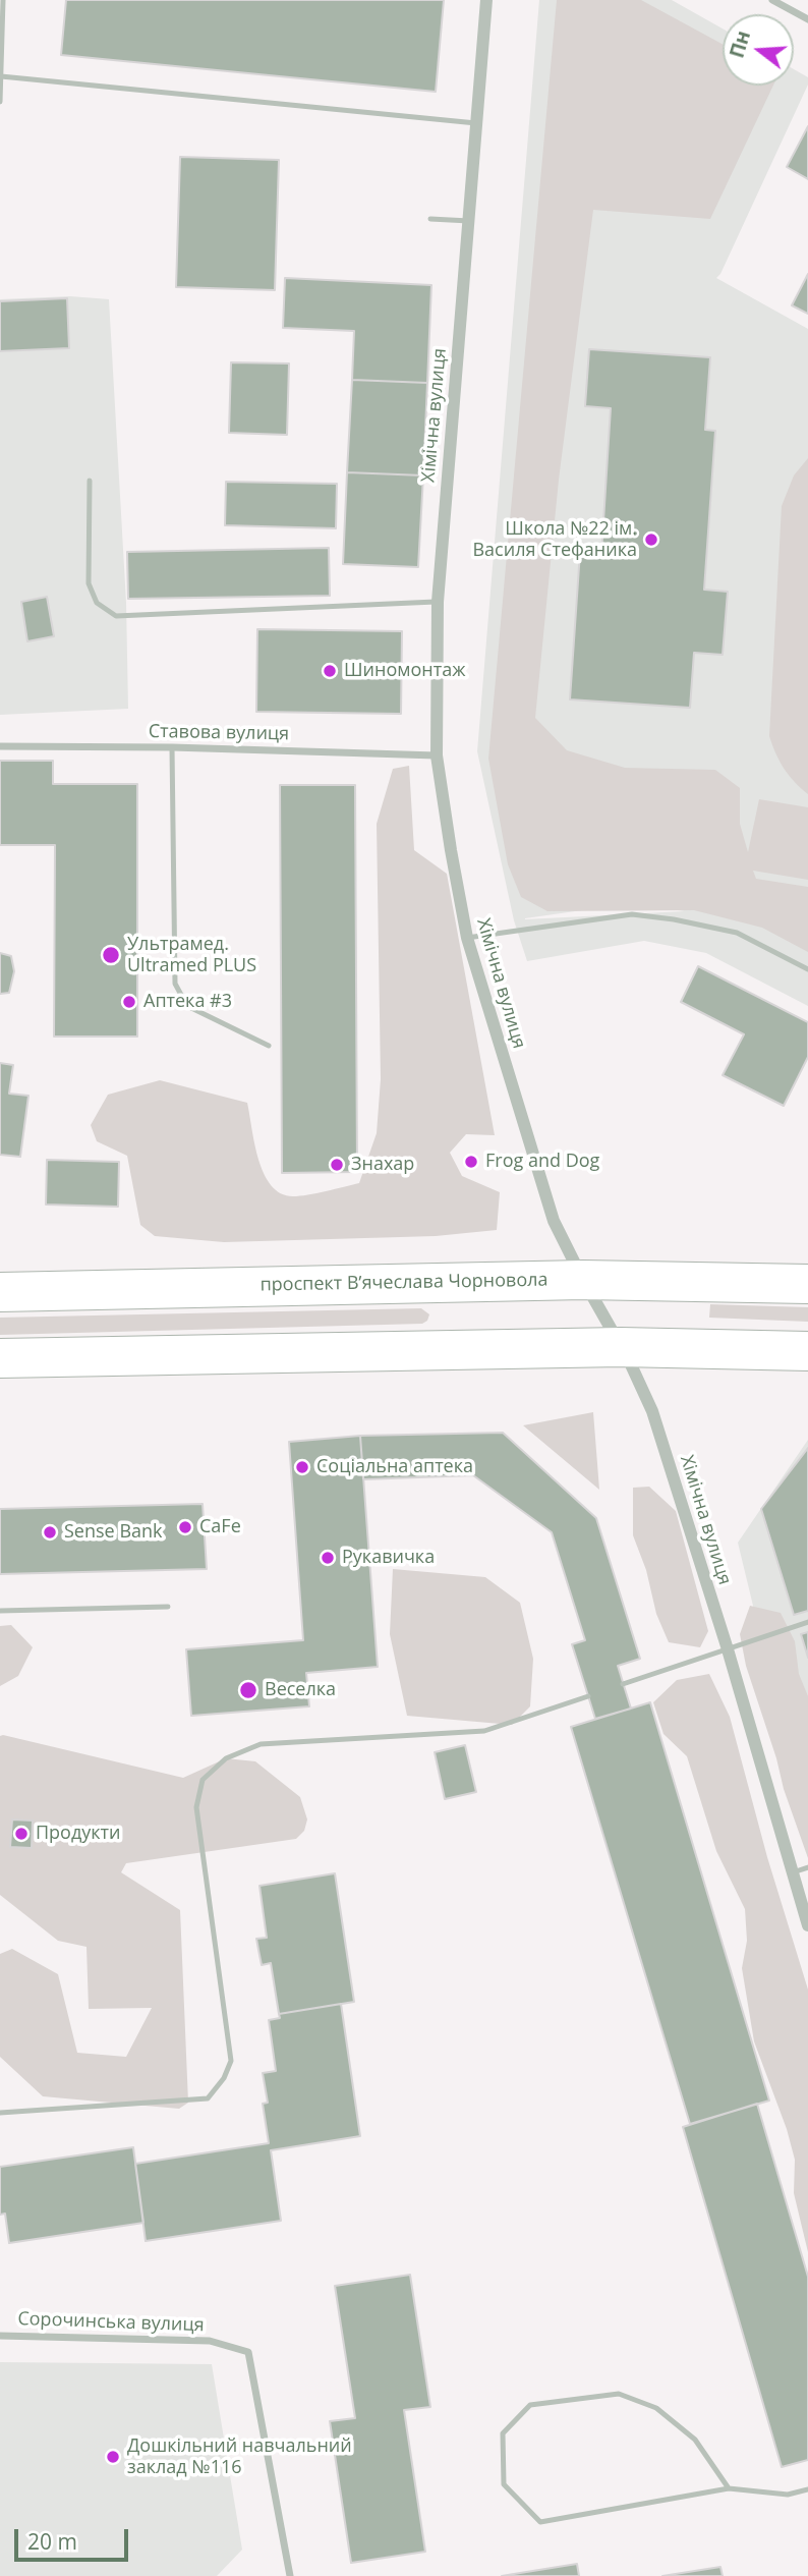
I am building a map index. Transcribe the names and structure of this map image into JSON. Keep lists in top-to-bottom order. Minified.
{"streets":{"main road":["проспект Вʼячеслава Чорновола"],"street":["Хімічна вулиця","Ставова вулиця","Сорочинська вулиця"]},"crossings":[["Хімічна вулиця","Ставова вулиця"],["Хімічна вулиця","проспект Вʼячеслава Чорновола"]],"places":["Школа №22 ім. Василя Стефаника","Шиномонтаж","Ультрамед. Ultramed PLUS","Аптека #3","Frog and Dog","Знахар","Соціальна аптека","CaFe","Sense Bank","Рукавичка","Веселка","Продукти","Дошкільний навчальний заклад №116"],"scale_bar":"20 m","north":"left"}
